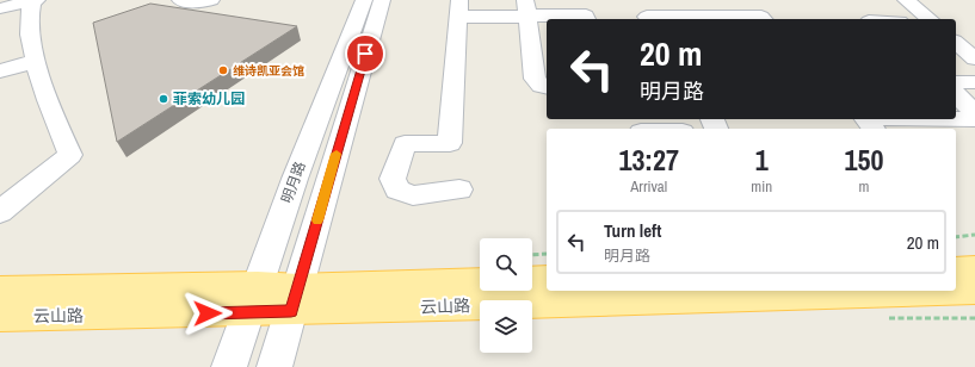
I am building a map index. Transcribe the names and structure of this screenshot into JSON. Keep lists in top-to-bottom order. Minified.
{"streets":{"main road":["云山路"],"street":["明月路"]},"crossings":[["明月路","云山路"]],"places":["维诗凯亚会馆","菲索幼儿园"],"page":{"turn":["20 m","明月路"],"eta":["13:27","Arrival","1","min","150","m"],"list":[{"name":"Turn left","note":"明月路","value":"20 m"}]}}
